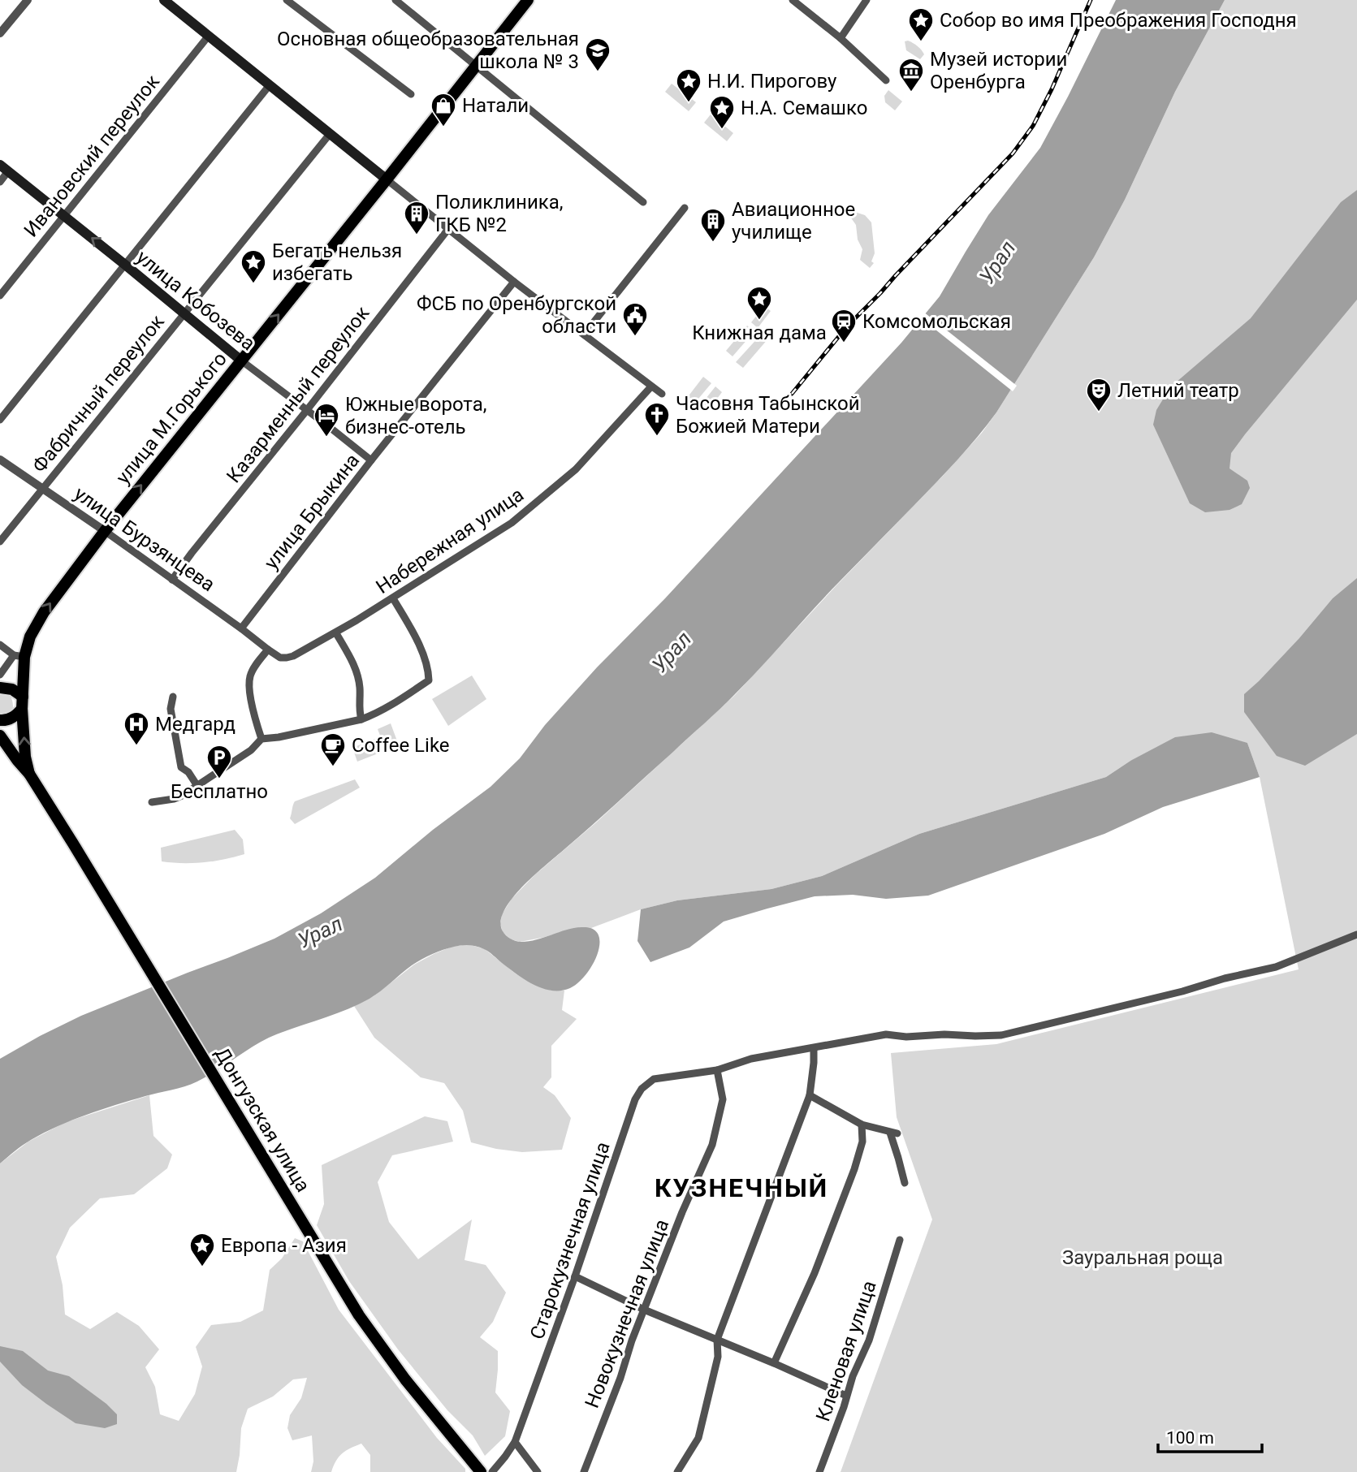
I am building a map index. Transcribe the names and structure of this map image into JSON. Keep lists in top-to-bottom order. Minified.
{"streets":{"main road":["улица Кобозева","улица М.Горького","Донгузская улица"],"street":["Ивановский переулок","Фабричный переулок","Казарменный переулок","улица Брыкина","улица Бурзянцева","Набережная улица","Старокузнечная улица","Новокузнечная улица","Кленовая улица"]},"crossings":[["Ивановский переулок","улица Кобозева"],["улица Кобозева","Фабричный переулок"],["улица Кобозева","Казарменный переулок"],["улица Кобозева","улица М.Горького"],["улица Кобозева","улица Брыкина"],["Фабричный переулок","улица Бурзянцева"],["Казарменный переулок","улица Бурзянцева"],["улица М.Горького","улица Бурзянцева"],["улица М.Горького","Донгузская улица"],["улица Брыкина","улица Бурзянцева"],["улица Бурзянцева","Набережная улица"],["Старокузнечная улица","Новокузнечная улица"]],"one_way":["улица М.Горького"],"districts":["КУЗНЕЧНЫЙ"],"water":["Урал"],"parks":["Зауральная роща"],"places":{"place":["Собор во имя Преображения Господня","Н.И. Пирогову","Н.А. Семашко","Бегать нельзя избегать","Книжная дама","Европа - Азия"],"school or university":["Основная общеобразовательная школа № 3"],"museum":["Музей истории Оренбурга"],"shop":["Натали"],"building":["Поликлиника, ГКБ №2","Авиационное училище"],"public building":["ФСБ по Оренбургской области"],"station":["Комсомольская"],"theatre":["Летний театр"],"church":["Часовня Табынской Божией Матери"],"hotel":["Южные ворота, бизнес-отель"],"hospital":["Медгард"],"cafe":["Coffee Like"],"parking":["Бесплатно"]},"scale_bar":"100 m"}
